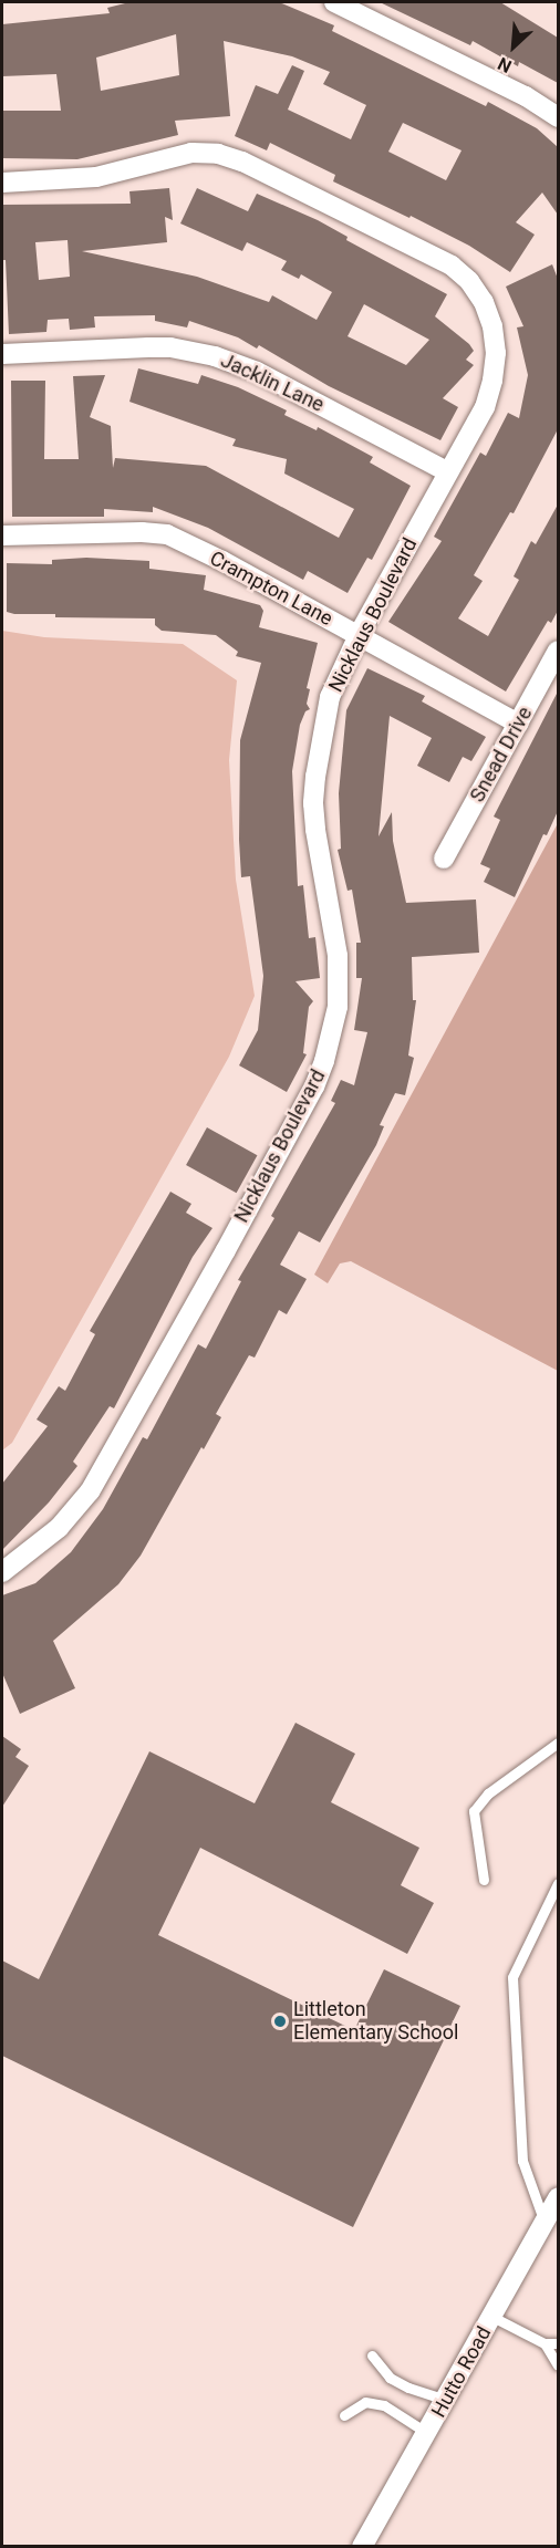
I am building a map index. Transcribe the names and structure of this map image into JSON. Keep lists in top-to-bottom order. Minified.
{"streets":{"street":["Jacklin Lane","Crampton Lane","Nicklaus Boulevard","Snead Drive","Hutto Road"]},"crossings":[["Jacklin Lane","Nicklaus Boulevard"],["Crampton Lane","Nicklaus Boulevard"],["Crampton Lane","Snead Drive"]],"places":["Littleton Elementary School"],"north":"bottom left"}
